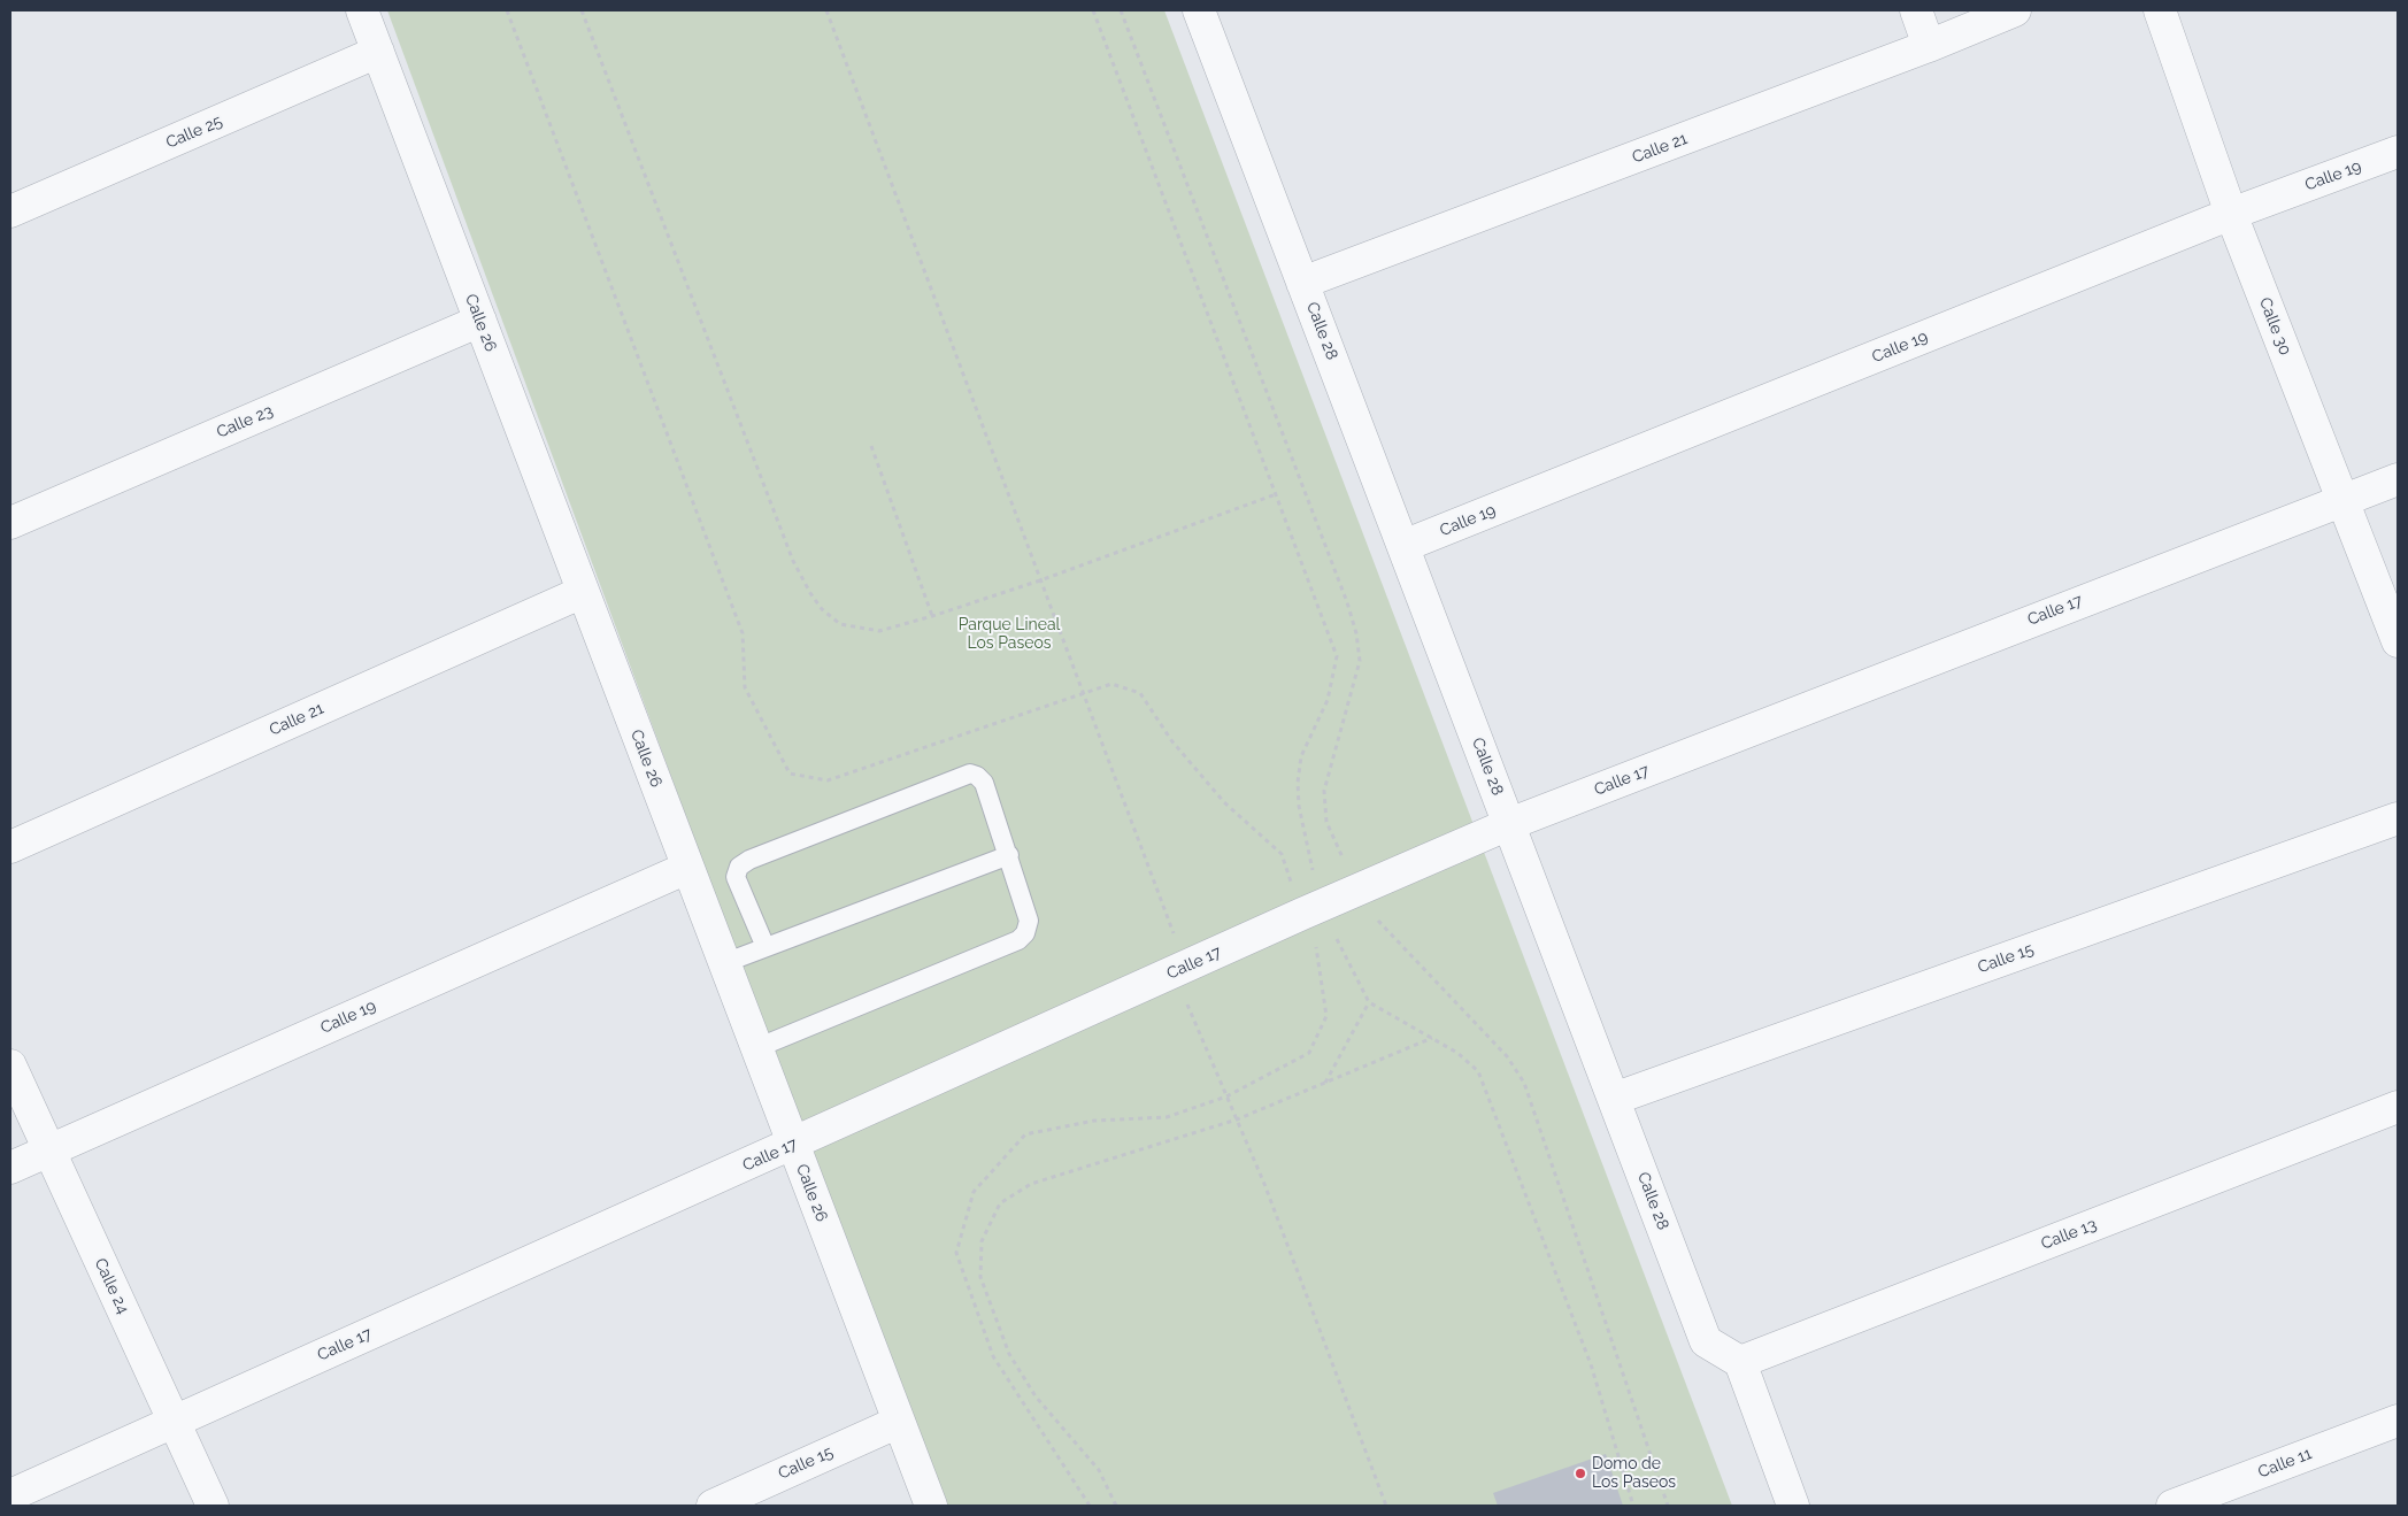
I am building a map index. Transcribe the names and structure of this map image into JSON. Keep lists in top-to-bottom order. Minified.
{"streets":{"street":["Calle 25","Calle 21","Calle 19","Calle 26","Calle 30","Calle 28","Calle 23","Calle 17","Calle 15","Calle 13","Calle 24","Calle 11"]},"crossings":[["Calle 25","Calle 26"],["Calle 21","Calle 26"],["Calle 21","Calle 28"],["Calle 19","Calle 26"],["Calle 19","Calle 30"],["Calle 19","Calle 28"],["Calle 19","Calle 24"],["Calle 26","Calle 23"],["Calle 26","Calle 17"],["Calle 26","Calle 15"],["Calle 30","Calle 17"],["Calle 28","Calle 17"],["Calle 28","Calle 15"],["Calle 28","Calle 13"],["Calle 17","Calle 24"]],"parks":["Parque Lineal Los Paseos"],"places":["Domo de Los Paseos"]}
